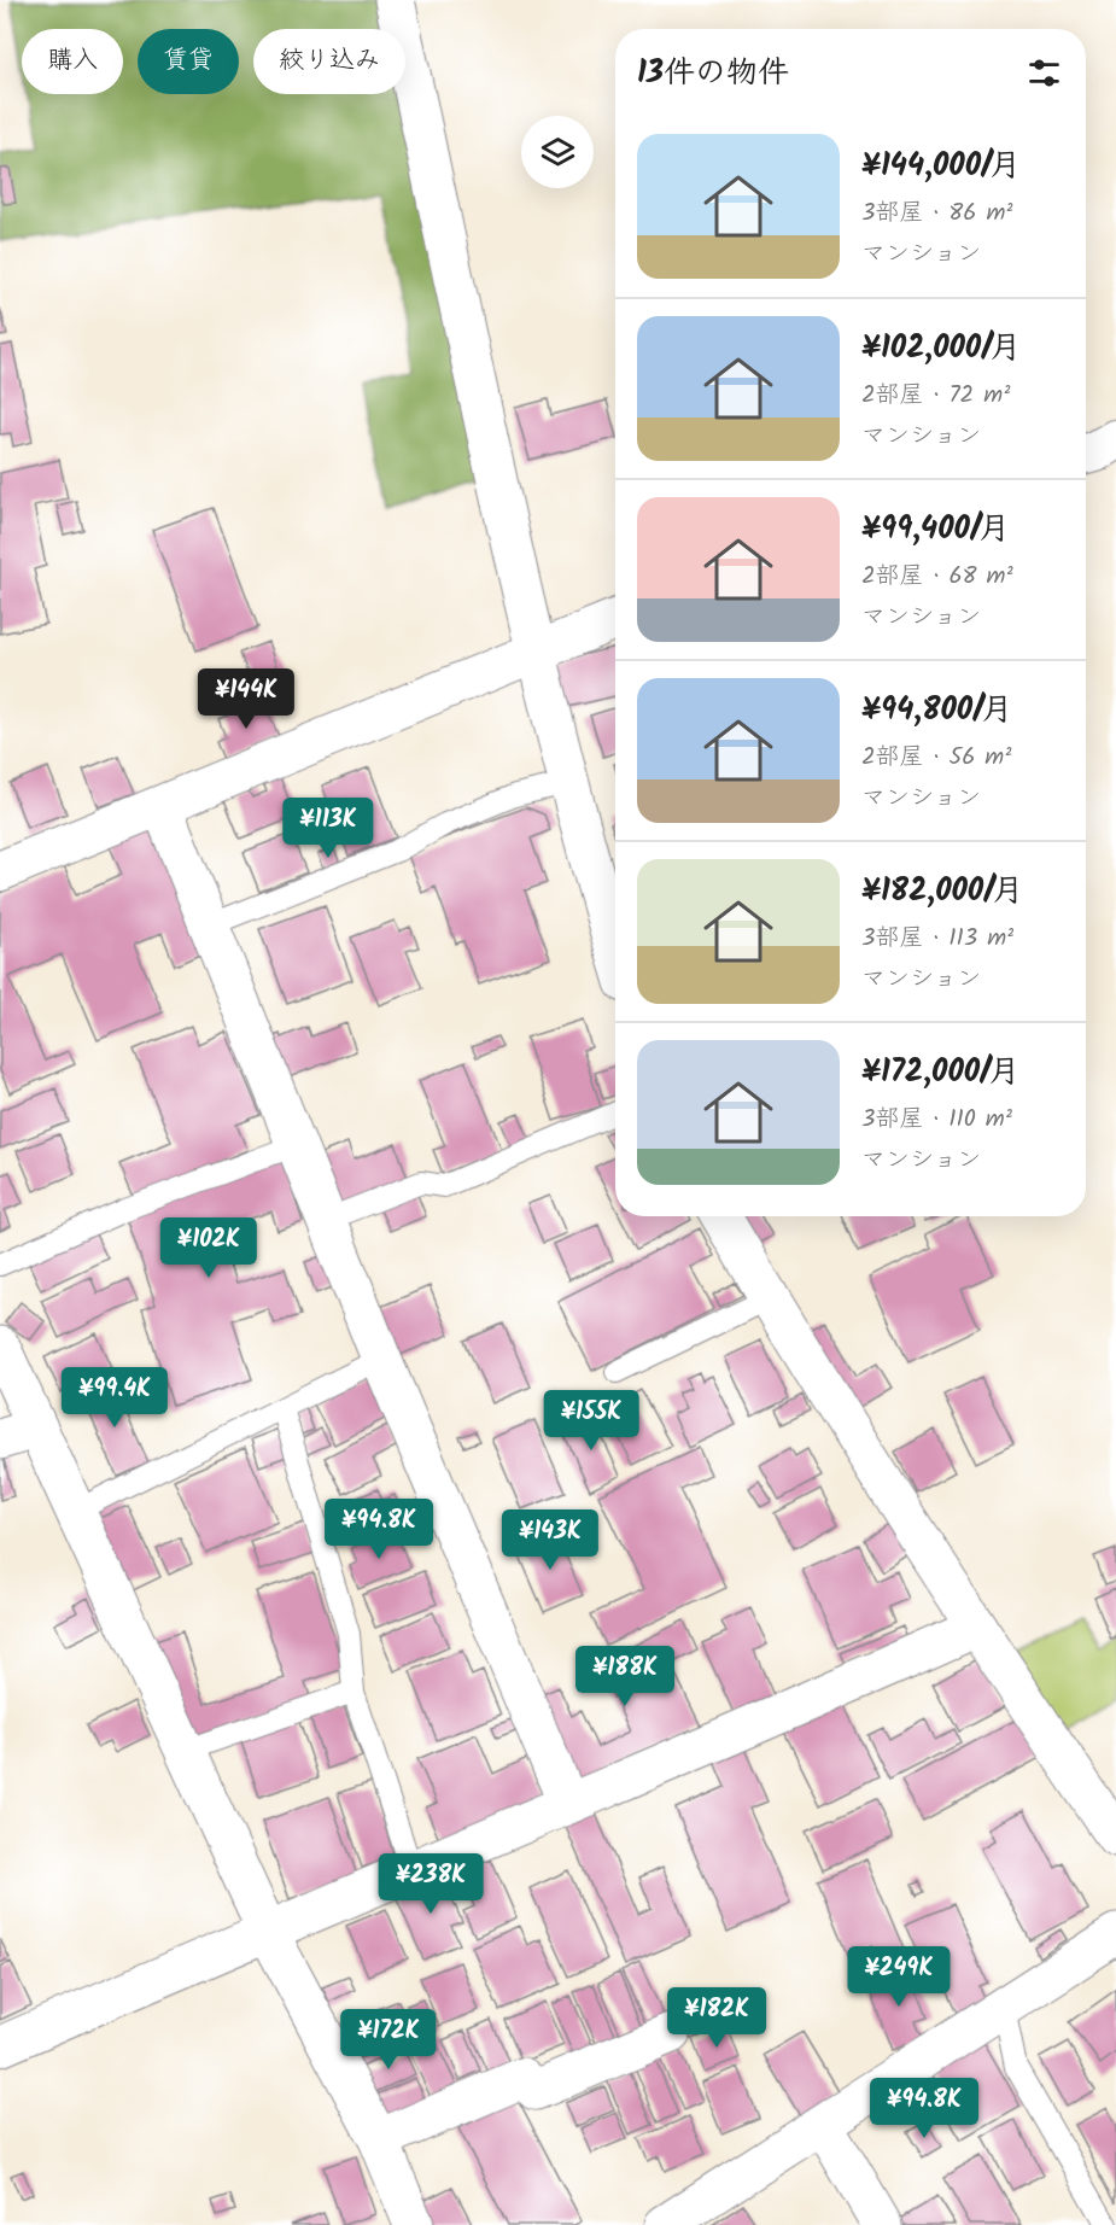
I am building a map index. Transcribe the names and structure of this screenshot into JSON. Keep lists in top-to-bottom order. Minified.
{"page":{"chip":["購入","賃貸","絞り込み"],"heading":"13件の物件","list":[{"name":"¥144,000/月","note":"3部屋 · 86 m² · マンション"},{"name":"¥102,000/月","note":"2部屋 · 72 m² · マンション"},{"name":"¥99,400/月","note":"2部屋 · 68 m² · マンション"},{"name":"¥94,800/月","note":"2部屋 · 56 m² · マンション"},{"name":"¥182,000/月","note":"3部屋 · 113 m² · マンション"},{"name":"¥172,000/月","note":"3部屋 · 110 m² · マンション"}],"price":["¥144K","¥113K","¥102K","¥99.4K","¥155K","¥94.8K","¥143K","¥188K","¥238K","¥249K","¥182K","¥172K","¥94.8K"]}}
